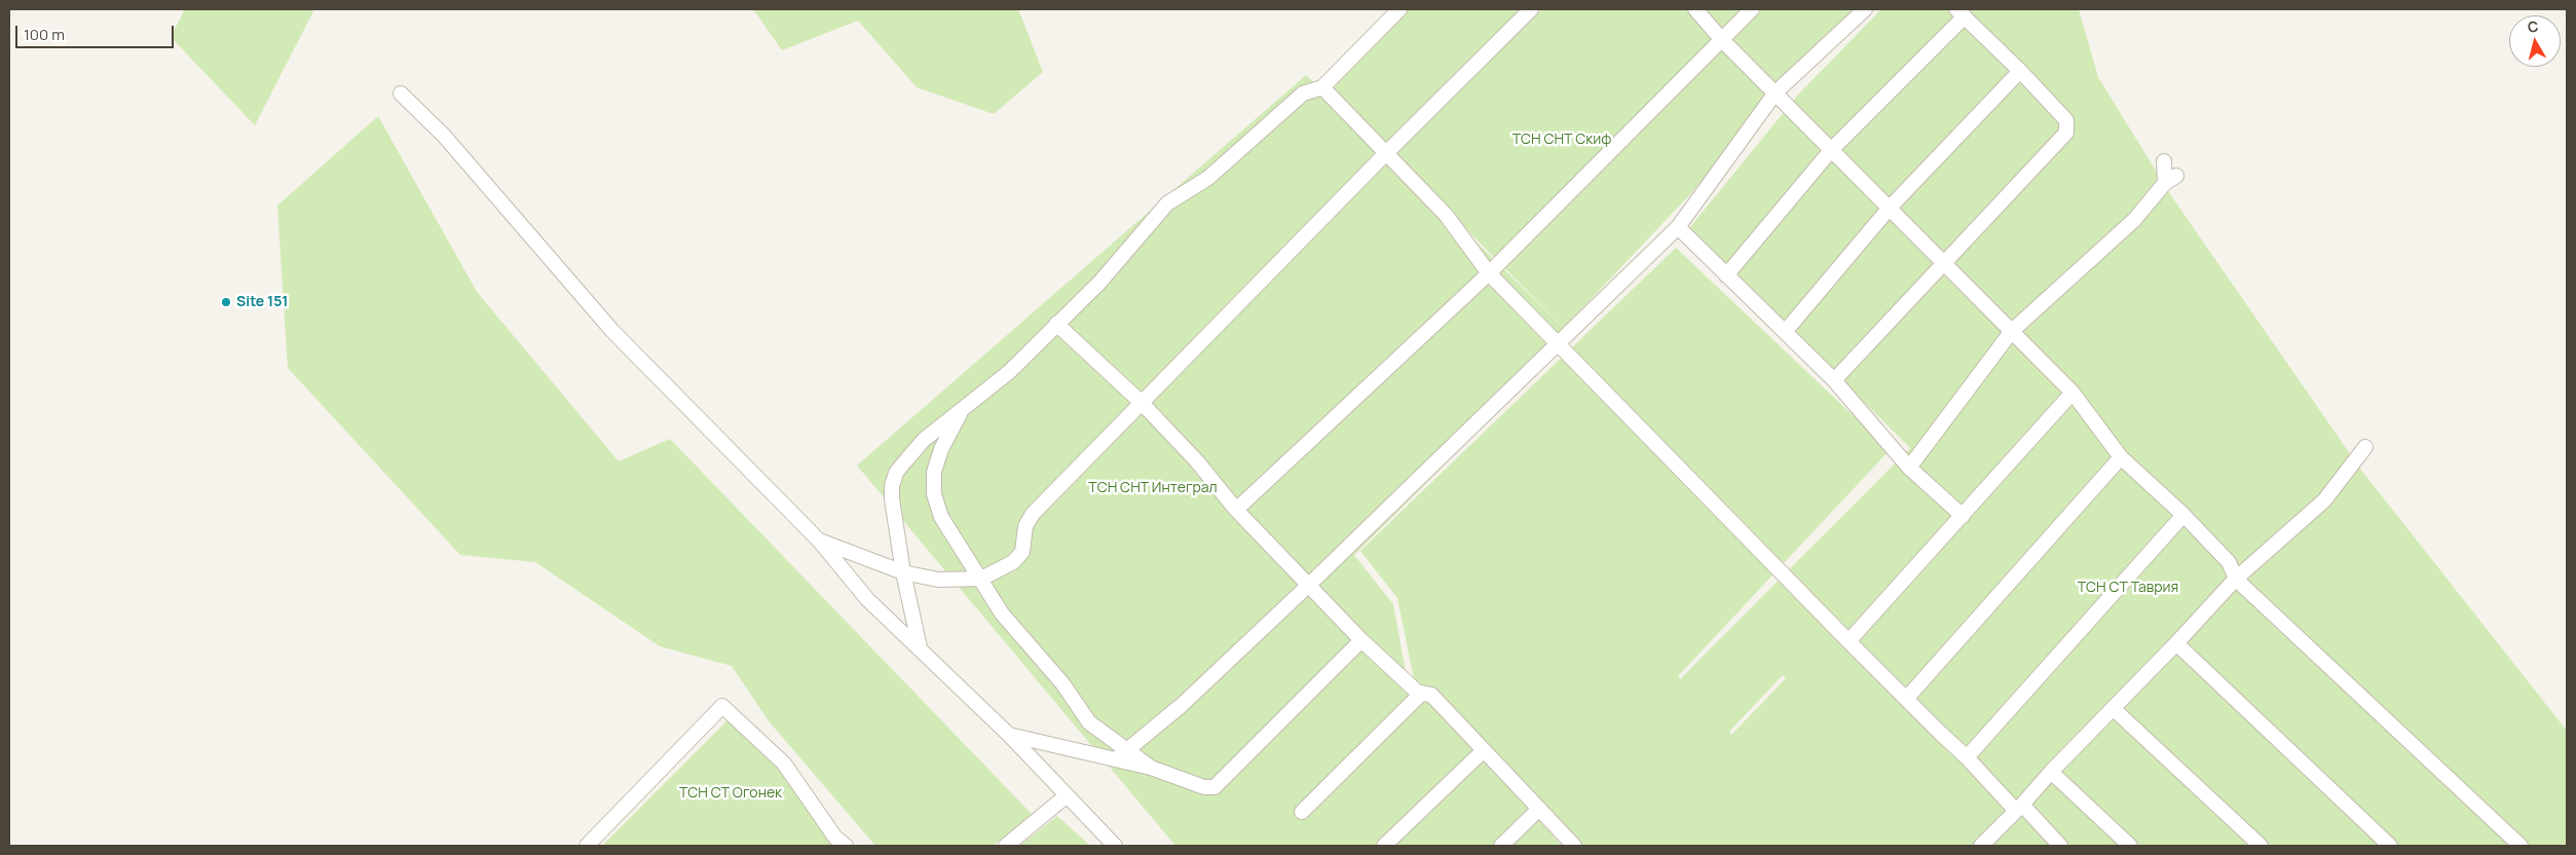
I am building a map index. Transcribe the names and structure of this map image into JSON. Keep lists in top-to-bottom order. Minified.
{"parks":["ТСН СНТ Скиф","ТСН СНТ Интеграл","ТСН СТ Таврия","ТСН СТ Огонек"],"places":["Site 151"],"scale_bar":"100 m","north":"top"}
